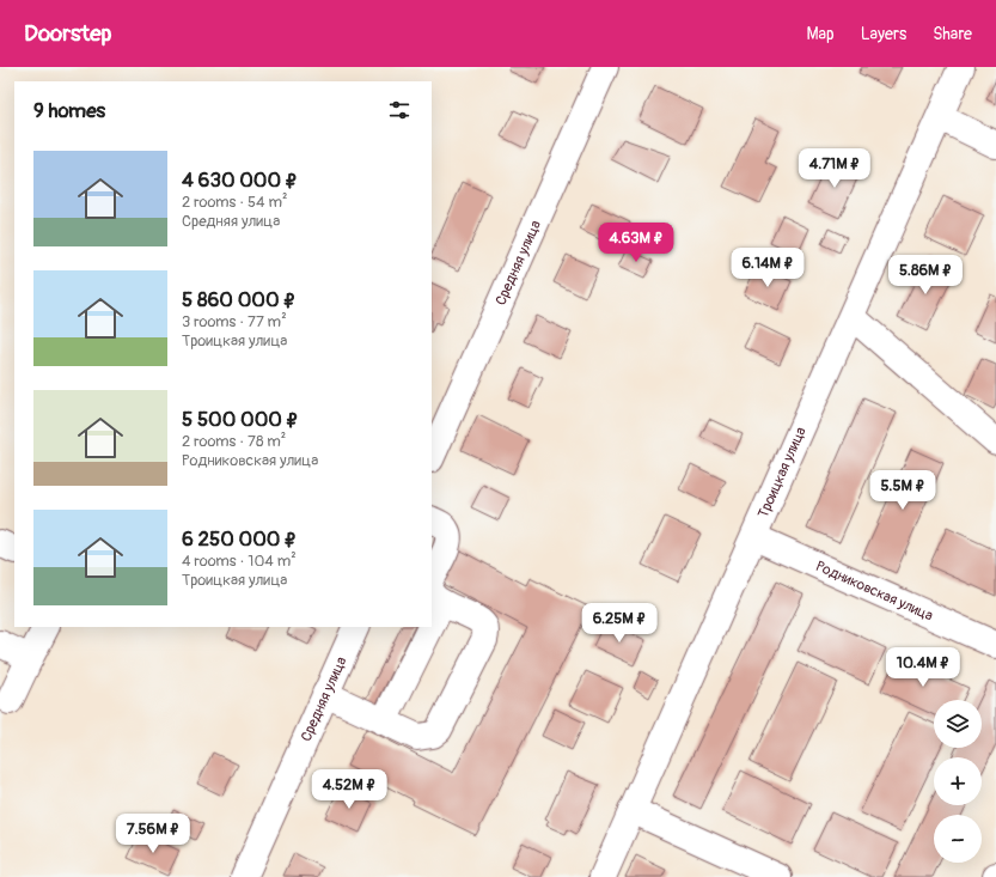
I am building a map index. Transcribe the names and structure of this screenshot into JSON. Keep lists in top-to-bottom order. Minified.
{"streets":{"street":["Средняя улица","Троицкая улица","Родниковская улица"]},"crossings":[["Троицкая улица","Родниковская улица"]],"page":{"header":"Doorstep","nav":["Map","Layers","Share"],"heading":"9 homes","list":[{"name":"4 630 000 ₽","note":"2 rooms · 54 m² · Средняя улица"},{"name":"5 860 000 ₽","note":"3 rooms · 77 m² · Троицкая улица"},{"name":"5 500 000 ₽","note":"2 rooms · 78 m² · Родниковская улица"},{"name":"6 250 000 ₽","note":"4 rooms · 104 m² · Троицкая улица"}],"price":["4.71M ₽","4.63M ₽","6.14M ₽","5.86M ₽","5.5M ₽","6.25M ₽","10.4M ₽","4.52M ₽","7.56M ₽"],"map_buttons":["+","−"]}}
